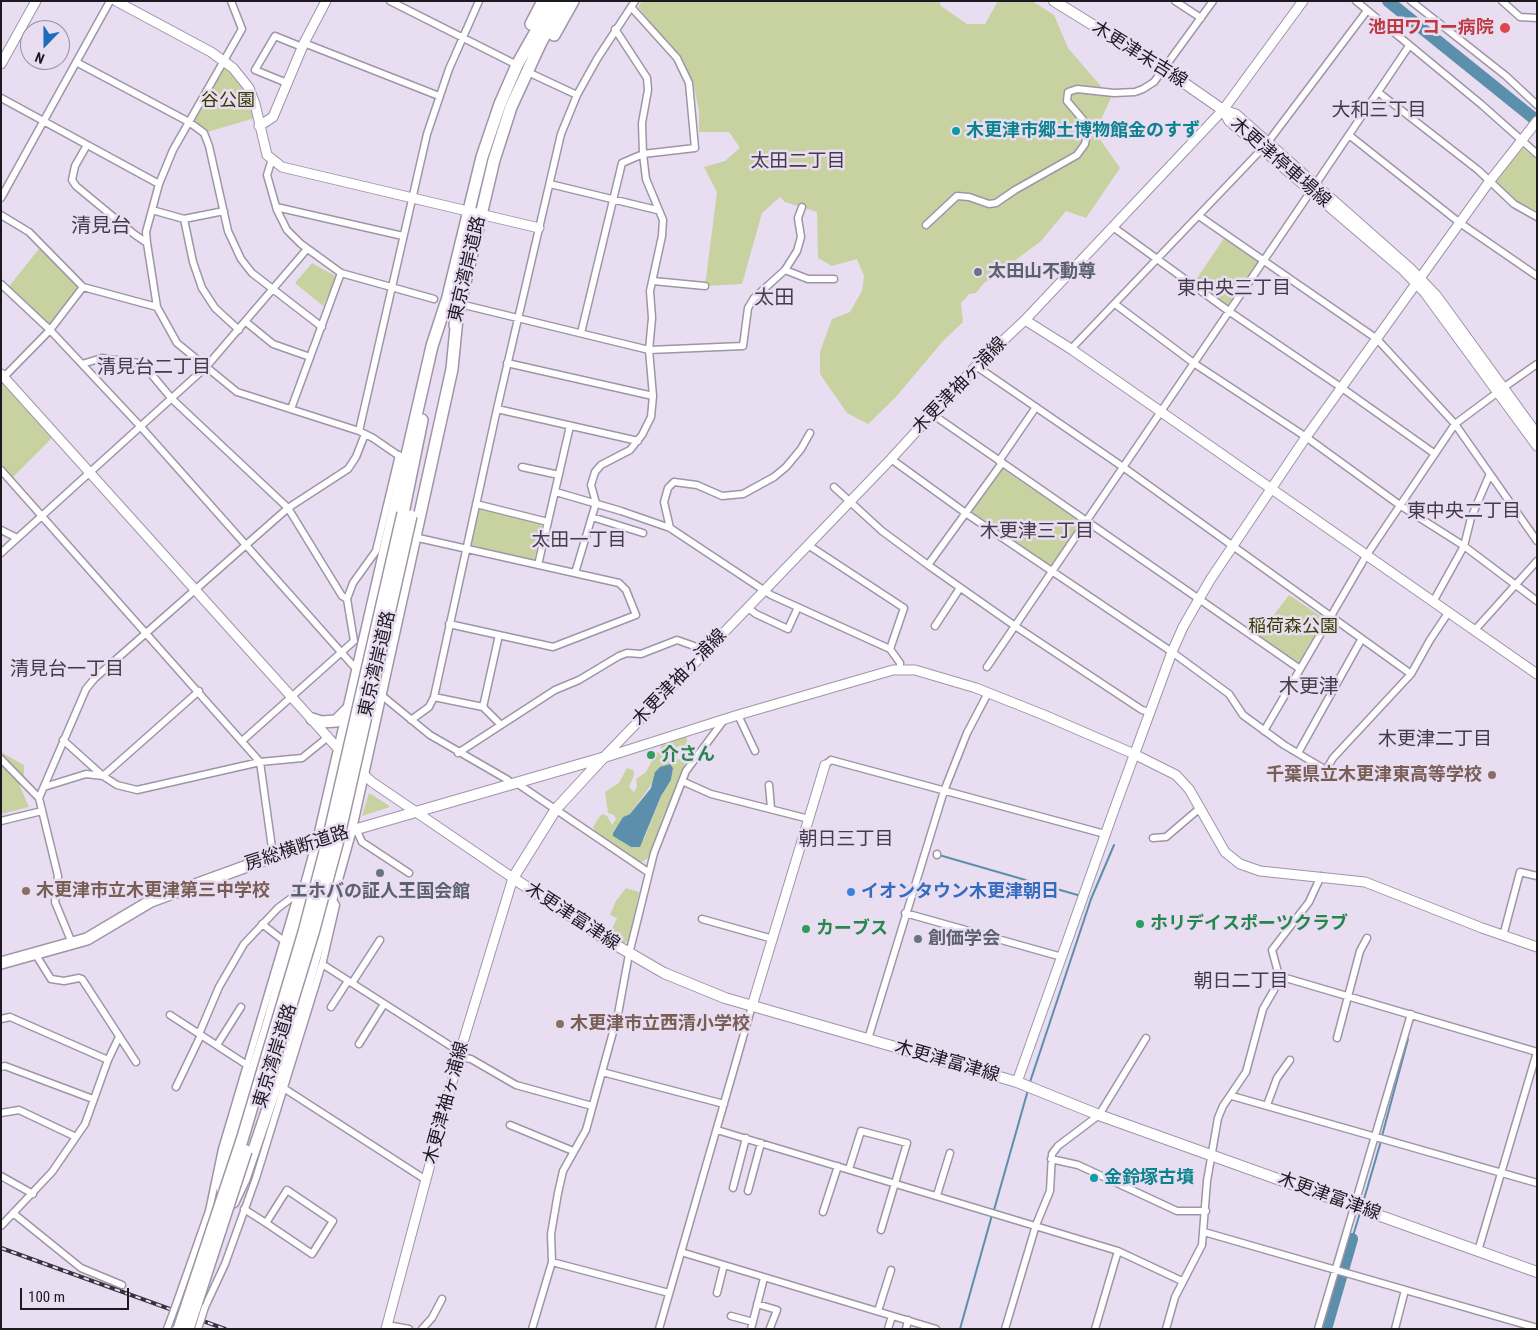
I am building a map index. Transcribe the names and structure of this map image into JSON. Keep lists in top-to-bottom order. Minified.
{"streets":{"highway":["東京湾岸道路","房総横断道路"],"main road":["木更津末吉線","木更津富津線"],"street":["木更津停車場線","木更津袖ヶ浦線"]},"crossings":[["木更津末吉線","木更津停車場線"],["木更津末吉線","木更津袖ヶ浦線"],["木更津停車場線","木更津袖ヶ浦線"],["木更津袖ヶ浦線","房総横断道路"],["木更津袖ヶ浦線","木更津富津線"],["房総横断道路","木更津富津線"]],"districts":["大和三丁目","太田二丁目","清見台","東中央三丁目","太田","清見台二丁目","東中央二丁目","木更津三丁目","太田一丁目","清見台一丁目","木更津","木更津二丁目","朝日三丁目","朝日二丁目"],"parks":["谷公園","稲荷森公園"],"places":["池田ワコー病院","木更津市郷土博物館金のすず","太田山不動尊","介さん","千葉県立木更津東高等学校","エホバの証人王国会館","木更津市立木更津第三中学校","イオンタウン木更津朝日","ホリデイスポーツクラブ","カーブス","創価学会","木更津市立西清小学校","金鈴塚古墳"],"scale_bar":"100 m","north":"bottom"}
